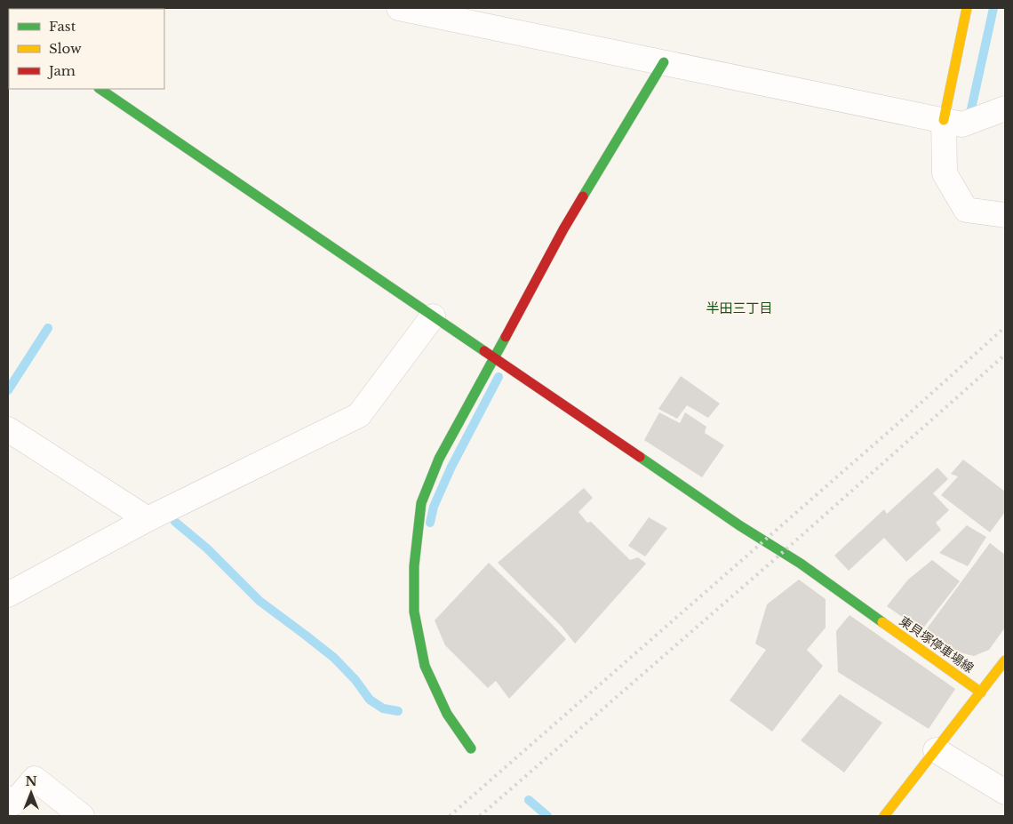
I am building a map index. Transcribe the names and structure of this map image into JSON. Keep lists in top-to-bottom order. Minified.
{"streets":{"street":["東貝塚停車場線"]},"districts":["半田三丁目"],"legend":["Fast","Slow","Jam"],"north":"top"}
